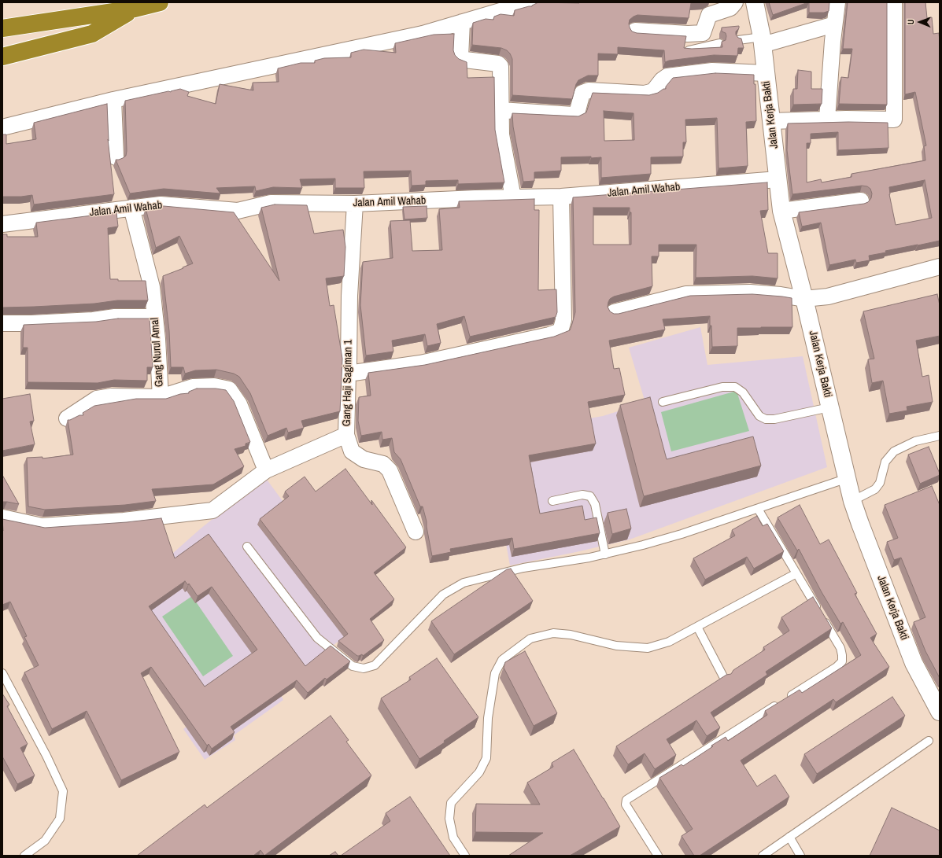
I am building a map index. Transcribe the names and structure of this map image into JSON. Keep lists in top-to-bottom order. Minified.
{"streets":{"street":["Jalan Kerja Bakti","Jalan Amil Wahab","Gang Nurul Amal","Gang Haji Sagiman 1"]},"crossings":[["Jalan Kerja Bakti","Jalan Amil Wahab"],["Jalan Amil Wahab","Gang Nurul Amal"],["Jalan Amil Wahab","Gang Haji Sagiman 1"]],"north":"left"}
